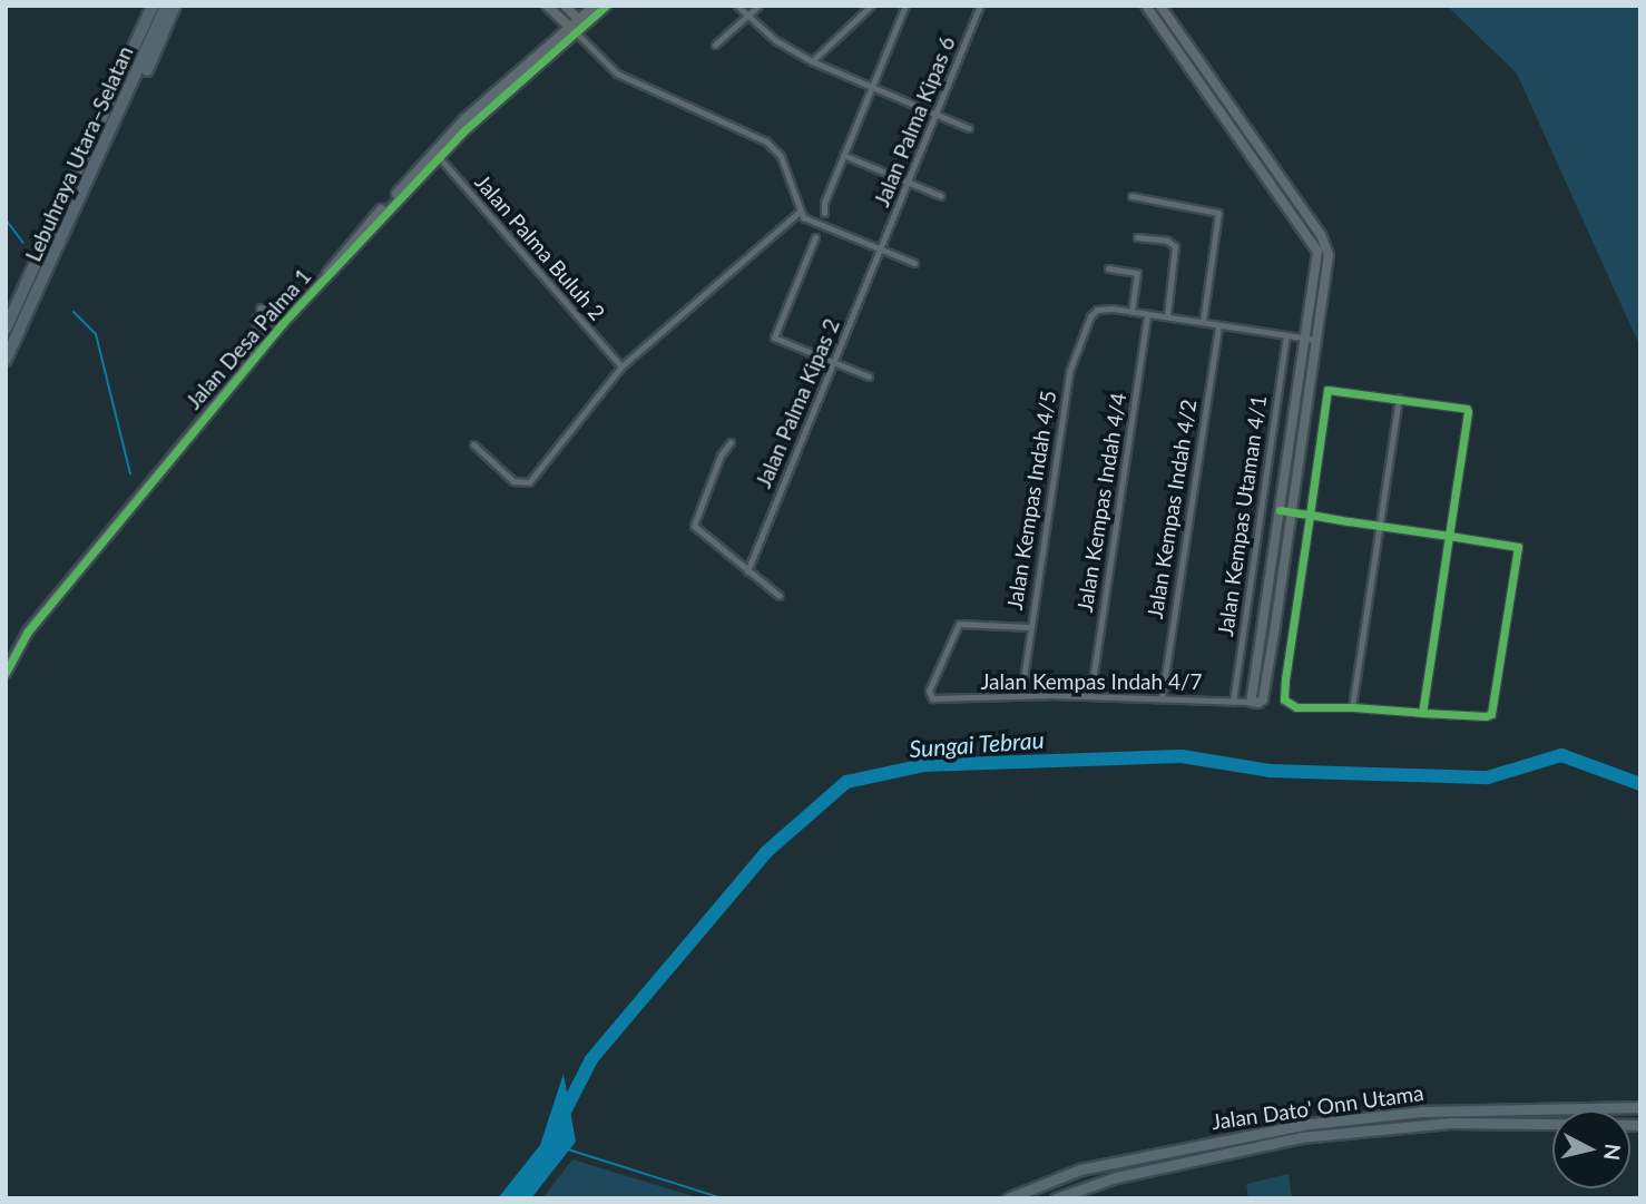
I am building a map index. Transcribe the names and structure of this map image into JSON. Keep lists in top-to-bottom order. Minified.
{"streets":{"highway":["Lebuhraya Utara–Selatan"],"main road":["Jalan Dato' Onn Utama"],"street":["Jalan Palma Kipas 6","Jalan Palma Buluh 2","Jalan Desa Palma 1","Jalan Palma Kipas 2","Jalan Kempas Indah 4/5","Jalan Kempas Indah 4/4","Jalan Kempas Indah 4/2","Jalan Kempas Utaman 4/1","Jalan Kempas Indah 4/7"]},"crossings":[["Jalan Palma Kipas 6","Jalan Palma Kipas 2"],["Jalan Palma Buluh 2","Jalan Desa Palma 1"],["Jalan Kempas Indah 4/5","Jalan Kempas Indah 4/7"],["Jalan Kempas Indah 4/4","Jalan Kempas Indah 4/7"],["Jalan Kempas Indah 4/2","Jalan Kempas Indah 4/7"],["Jalan Kempas Utaman 4/1","Jalan Kempas Indah 4/7"]],"water":["Sungai Tebrau"],"north":"right"}
